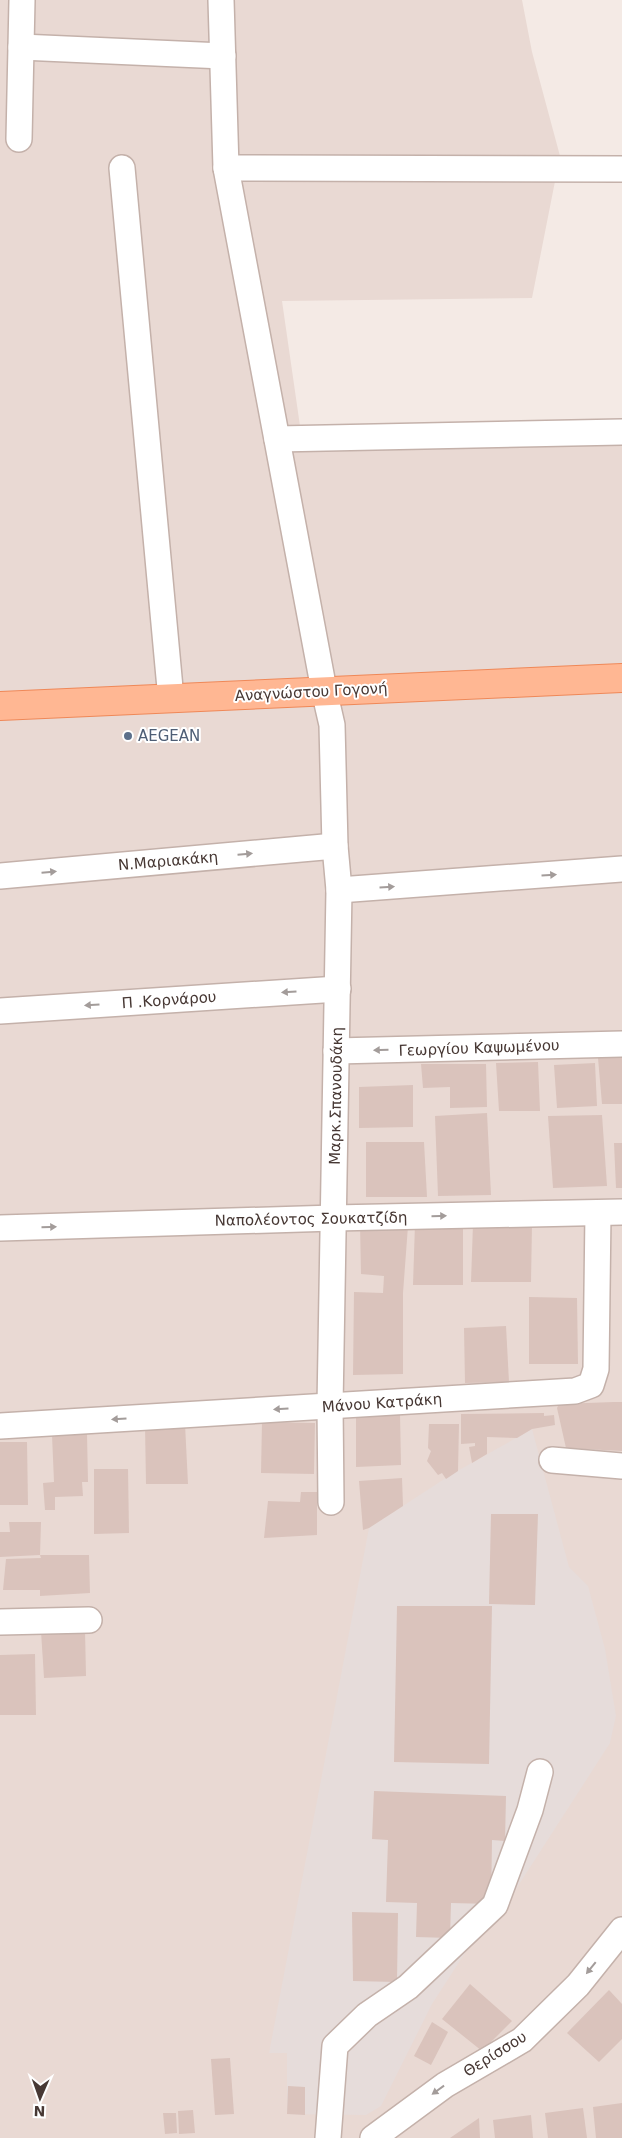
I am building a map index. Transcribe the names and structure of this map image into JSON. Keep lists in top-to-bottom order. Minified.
{"streets":{"main road":["Αναγνώστου Γογονή"],"street":["Ν.Μαριακάκη","Π .Κορνάρου","Γεωργίου Καψωμένου","Μαρκ.Σπανουδάκη","Ναπολέοντος Σουκατζίδη","Μάνου Κατράκη","Θερίσσου"]},"crossings":[["Αναγνώστου Γογονή","Μαρκ.Σπανουδάκη"],["Ν.Μαριακάκη","Μαρκ.Σπανουδάκη"],["Π .Κορνάρου","Μαρκ.Σπανουδάκη"],["Γεωργίου Καψωμένου","Μαρκ.Σπανουδάκη"],["Μαρκ.Σπανουδάκη","Ναπολέοντος Σουκατζίδη"],["Μαρκ.Σπανουδάκη","Μάνου Κατράκη"],["Ναπολέοντος Σουκατζίδη","Μάνου Κατράκη"]],"one_way":["Ν.Μαριακάκη","Π .Κορνάρου","Ναπολέοντος Σουκατζίδη","Μάνου Κατράκη","Θερίσσου"],"places":["AEGEAN"],"north":"bottom"}
